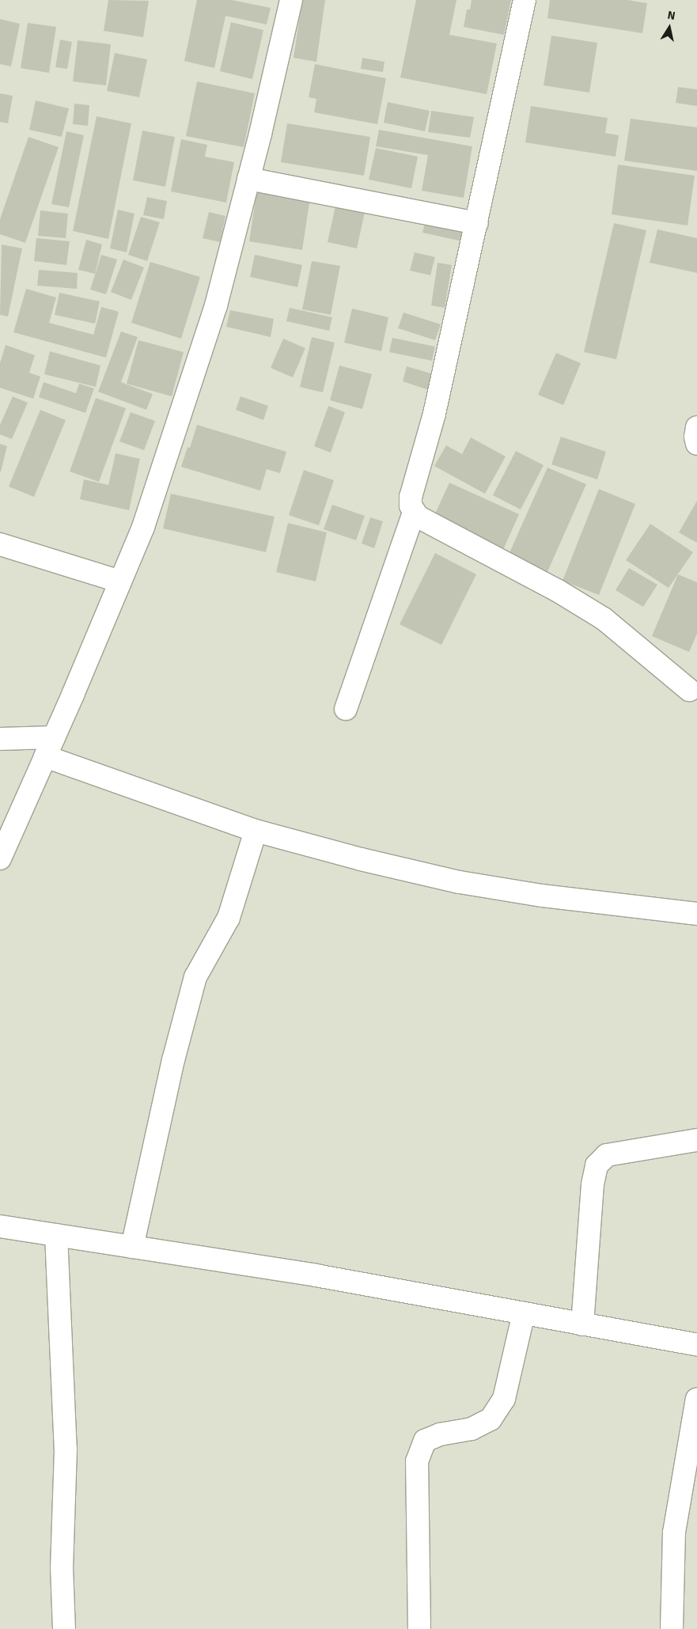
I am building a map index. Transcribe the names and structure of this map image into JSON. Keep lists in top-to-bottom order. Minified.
{"north":"top"}
